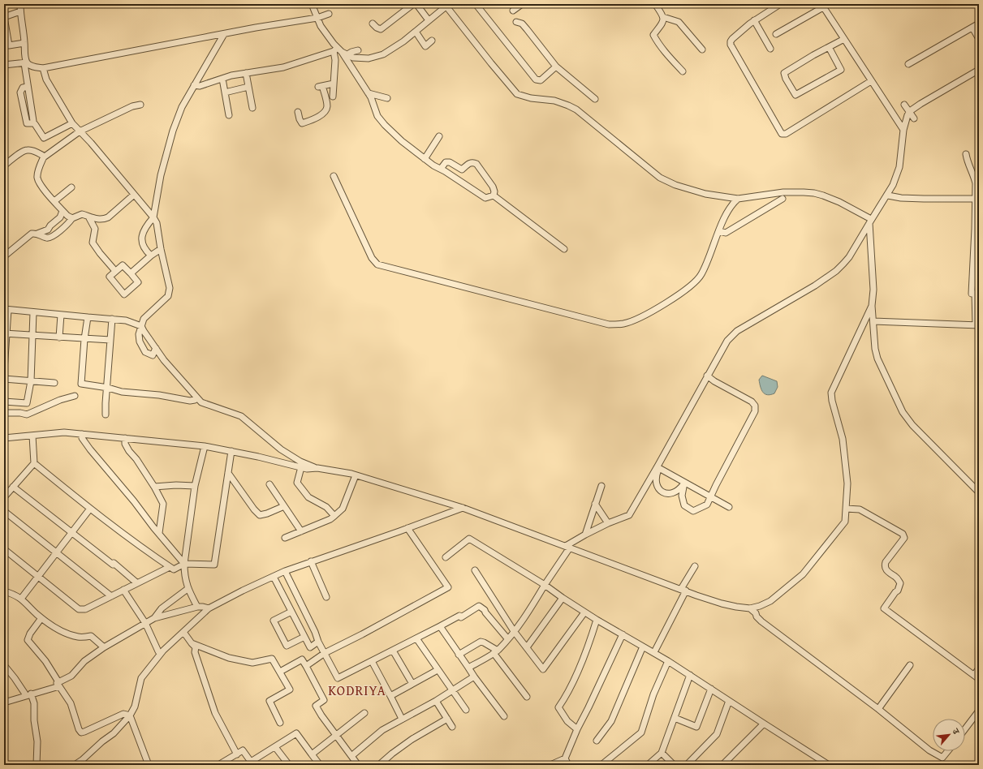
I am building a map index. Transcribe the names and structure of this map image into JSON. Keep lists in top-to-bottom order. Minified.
{"districts":["KODRIYA"],"north":"top right"}
